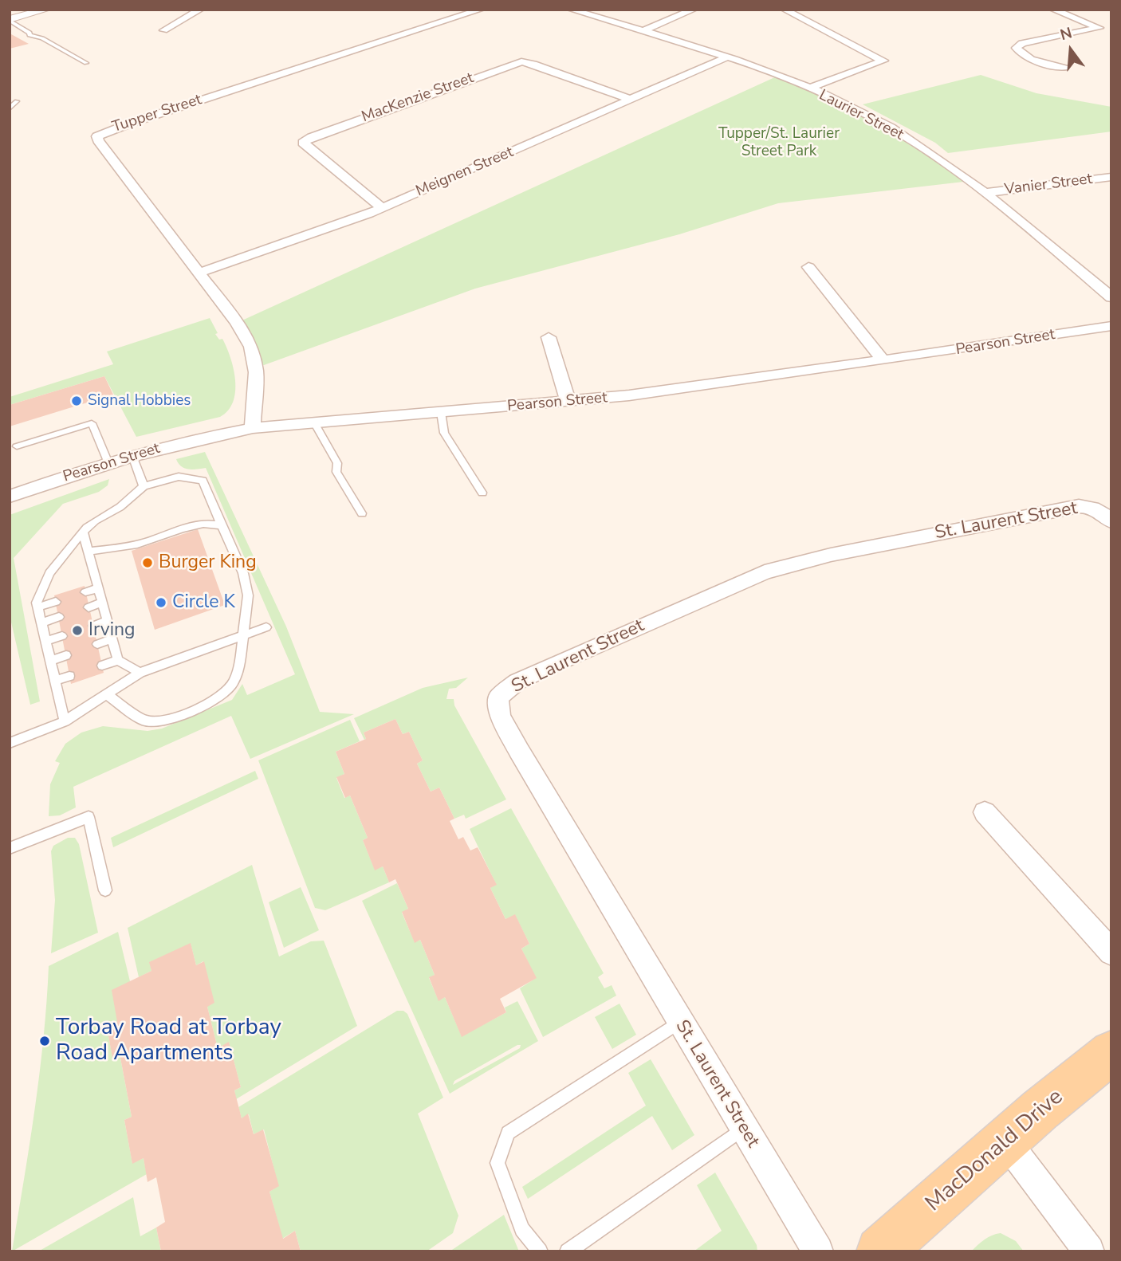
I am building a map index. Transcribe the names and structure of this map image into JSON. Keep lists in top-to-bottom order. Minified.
{"streets":{"main road":["MacDonald Drive"],"street":["MacKenzie Street","Tupper Street","Laurier Street","Meignen Street","Vanier Street","Pearson Street","St. Laurent Street"]},"crossings":[["MacKenzie Street","Meignen Street"],["Tupper Street","Meignen Street"],["Tupper Street","Pearson Street"],["Laurier Street","Meignen Street"],["Laurier Street","Vanier Street"]],"parks":["Tupper/St. Laurier Street Park"],"places":["Signal Hobbies","Burger King","Circle K","Irving","Torbay Road at Torbay Road Apartments"],"north":"top"}
